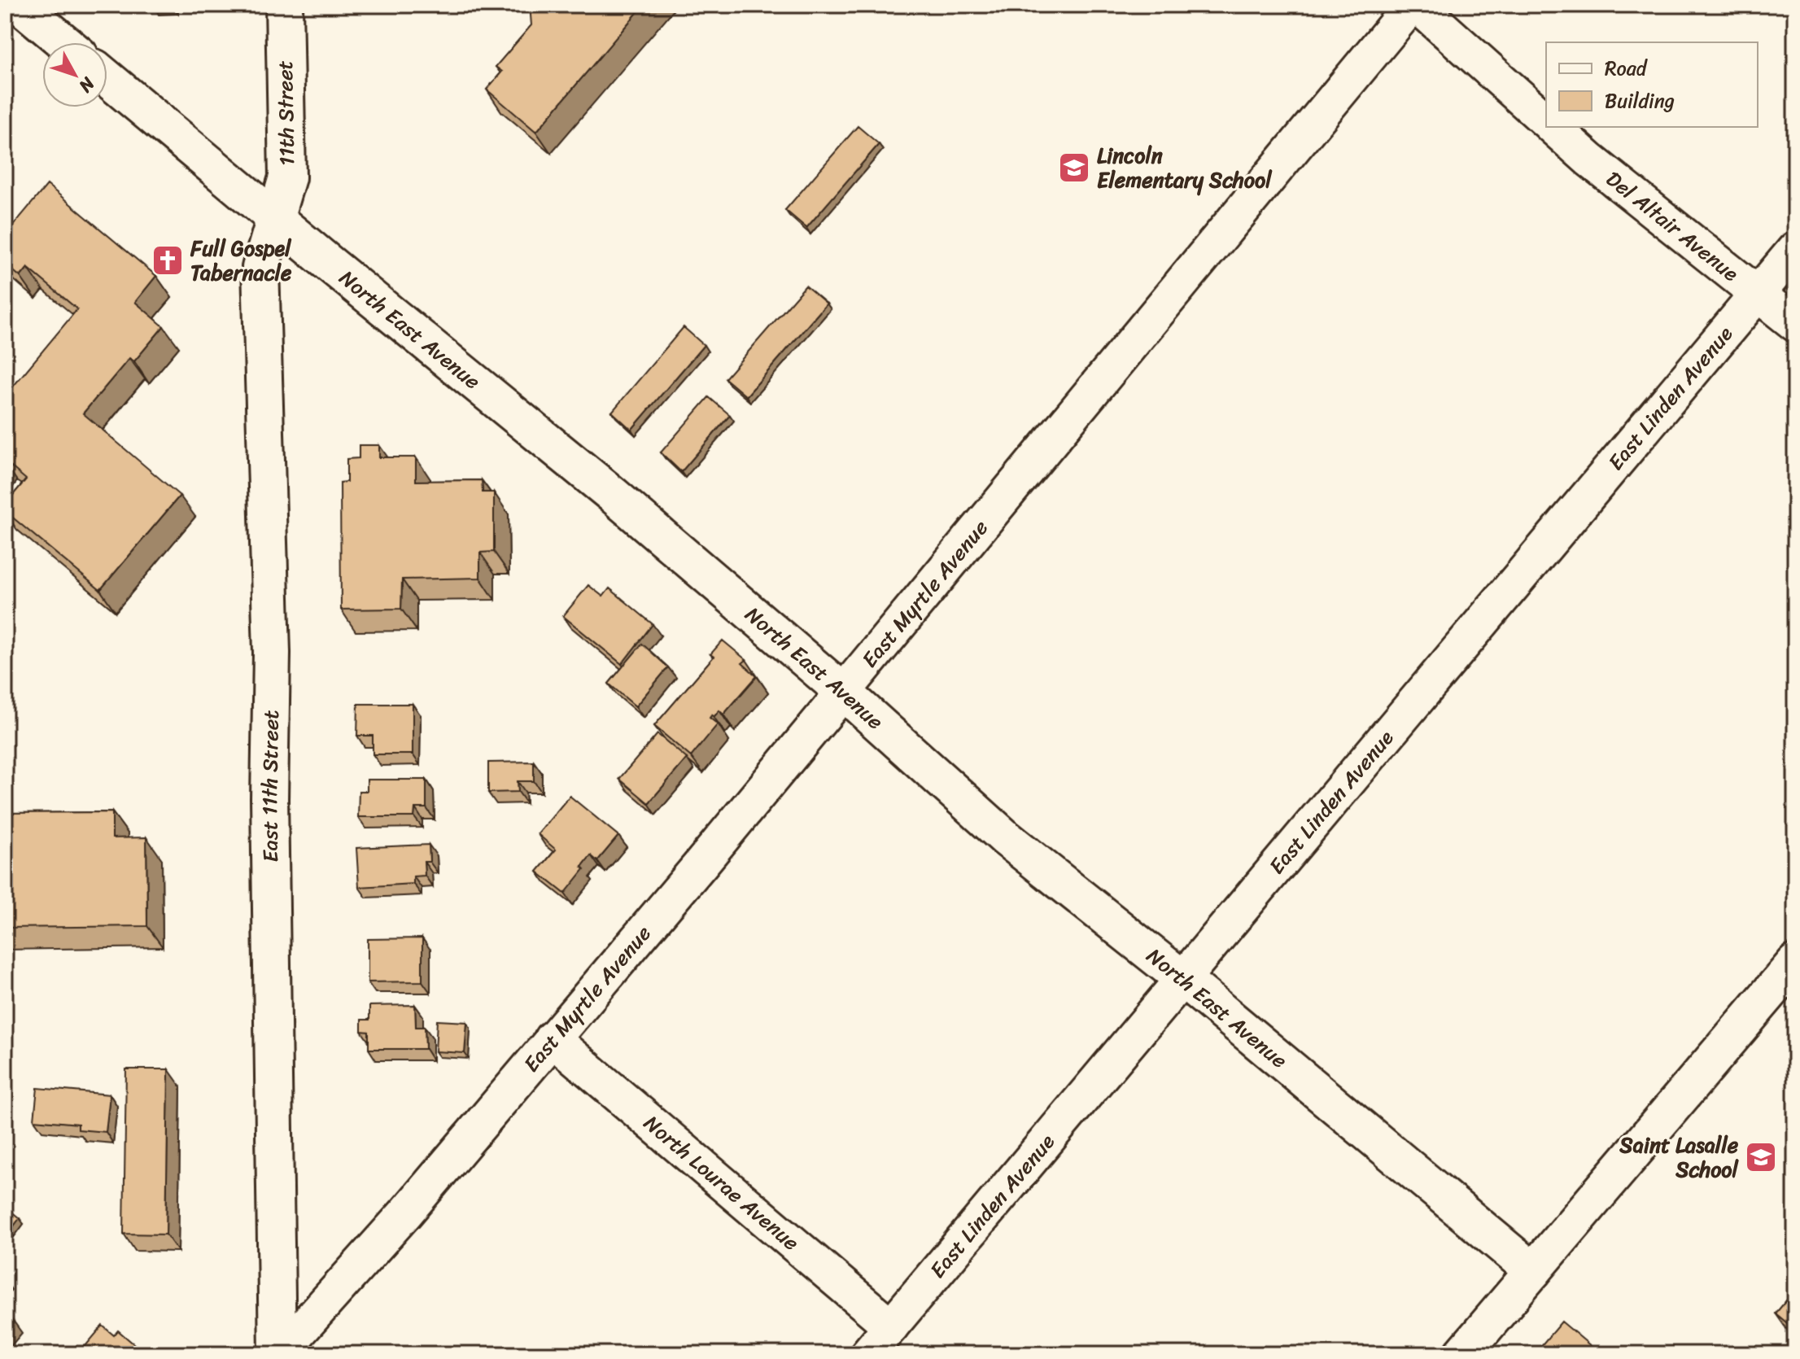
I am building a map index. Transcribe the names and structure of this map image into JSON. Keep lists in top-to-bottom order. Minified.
{"streets":{"street":["11th Street","Del Altair Avenue","North East Avenue","East Linden Avenue","East Myrtle Avenue","East 11th Street","North Lourae Avenue"]},"crossings":[["11th Street","North East Avenue"],["11th Street","East 11th Street"],["Del Altair Avenue","East Linden Avenue"],["Del Altair Avenue","East Myrtle Avenue"],["North East Avenue","East Linden Avenue"],["North East Avenue","East Myrtle Avenue"],["North East Avenue","East 11th Street"],["East Linden Avenue","North Lourae Avenue"],["East Myrtle Avenue","East 11th Street"],["East Myrtle Avenue","North Lourae Avenue"]],"places":{"school or university":["Lincoln Elementary School","Saint Lasalle School"],"church":["Full Gospel Tabernacle"]},"legend":["Road","Building"],"north":"bottom right"}
